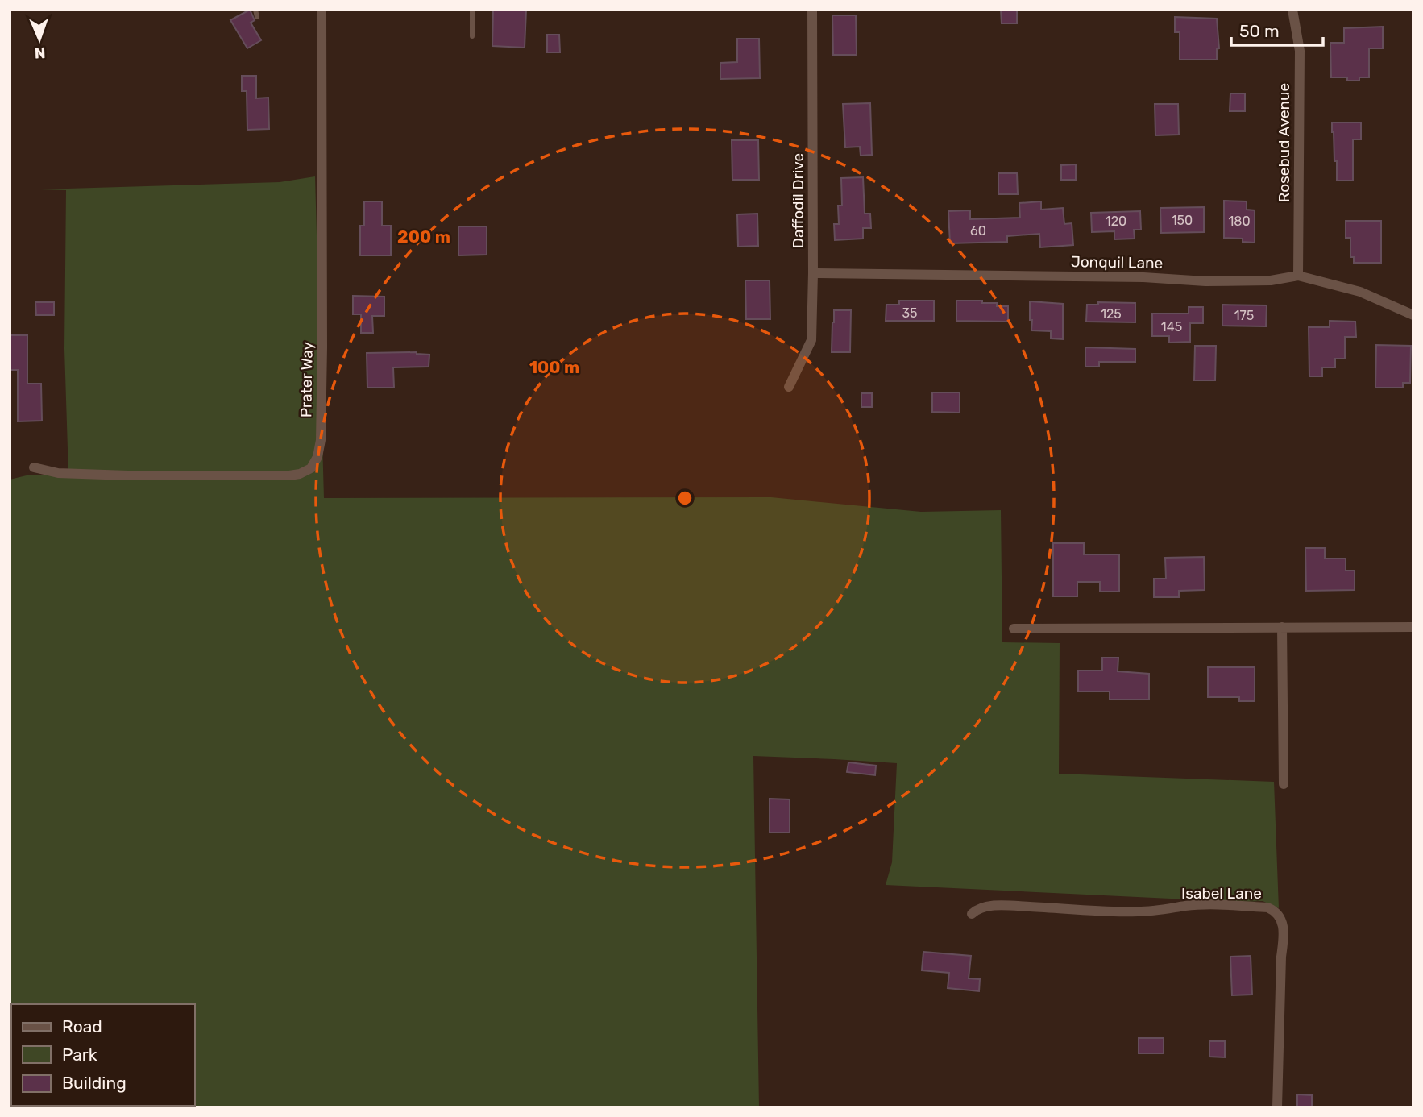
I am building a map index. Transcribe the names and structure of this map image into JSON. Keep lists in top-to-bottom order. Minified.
{"streets":{"street":["Rosebud Avenue","Daffodil Drive","Jonquil Lane","Prater Way","Isabel Lane"]},"crossings":[["Rosebud Avenue","Jonquil Lane"],["Daffodil Drive","Jonquil Lane"]],"house_numbers":["150","120","180","60","35","125","175","145"],"legend":["Road","Park","Building"],"scale_bar":"50 m","north":"bottom","rings":["200 m","100 m"]}
